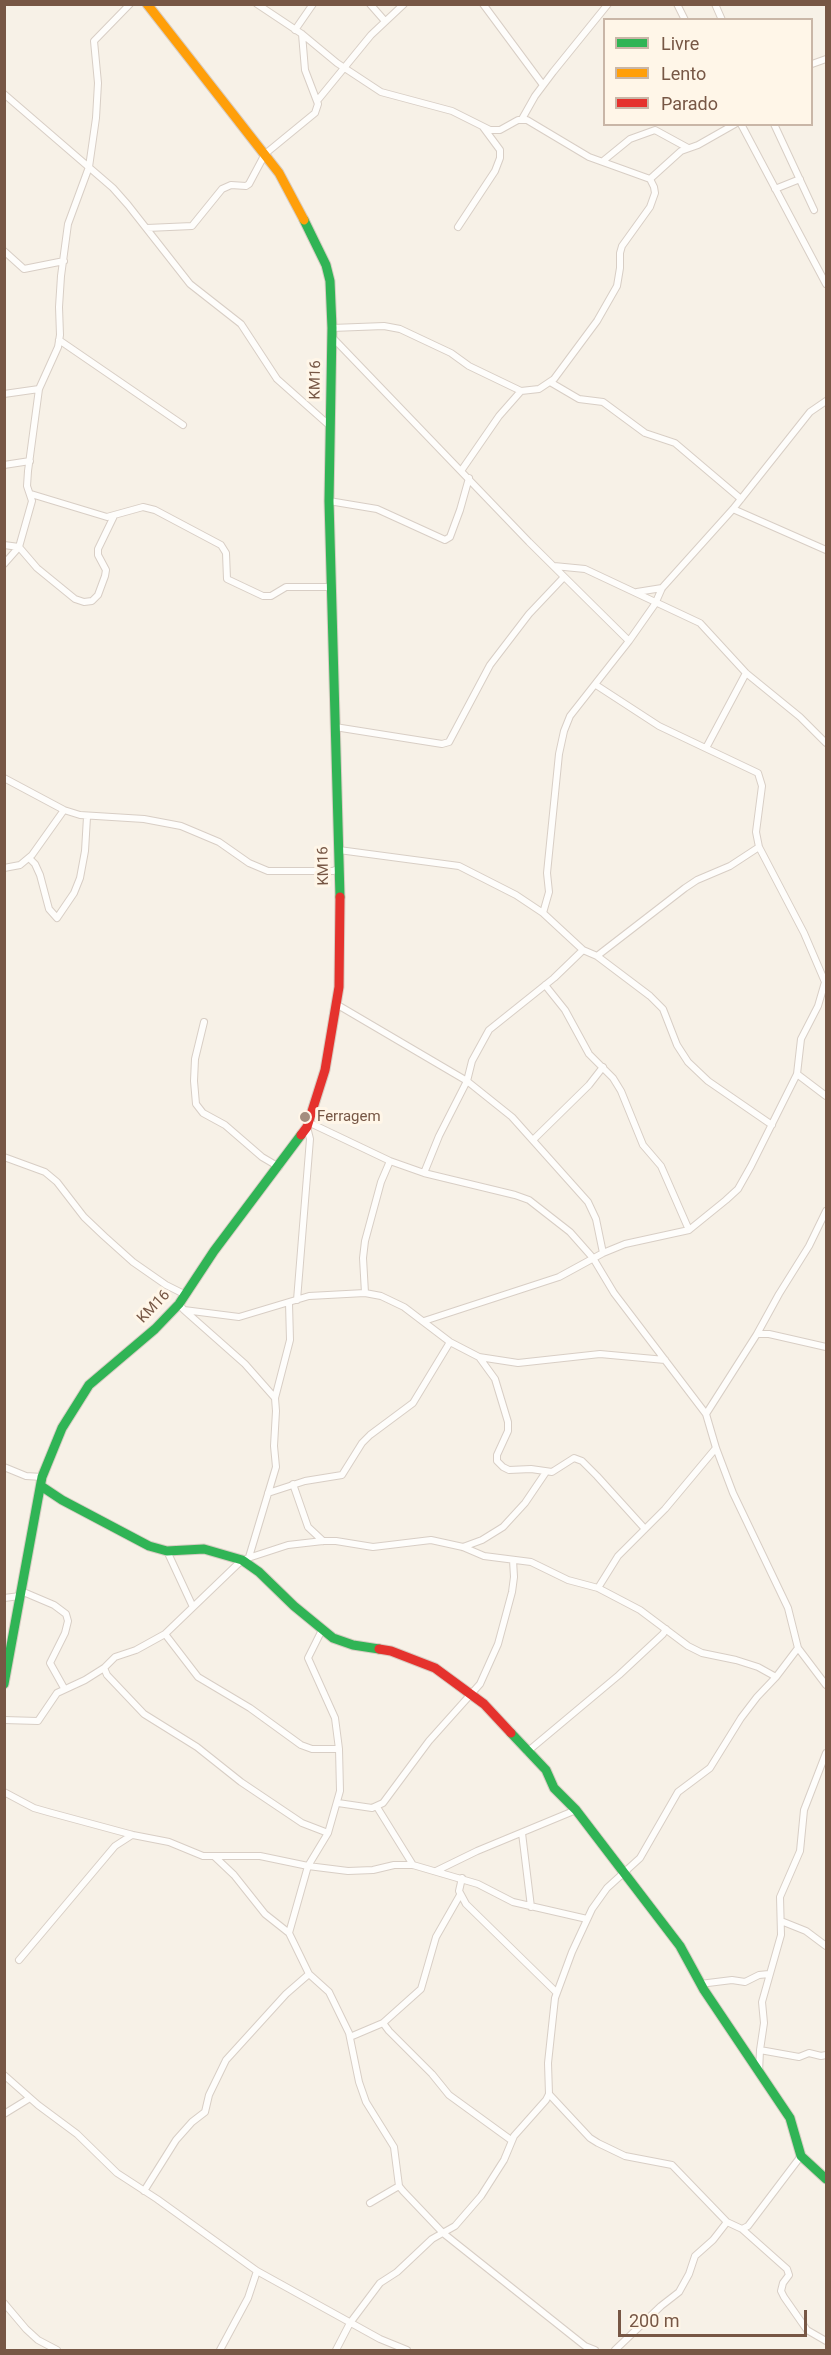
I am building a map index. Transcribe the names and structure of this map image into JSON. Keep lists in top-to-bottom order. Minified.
{"streets":{"street":["KM16"]},"places":["Ferragem"],"legend":["Livre","Lento","Parado"],"scale_bar":"200 m"}
